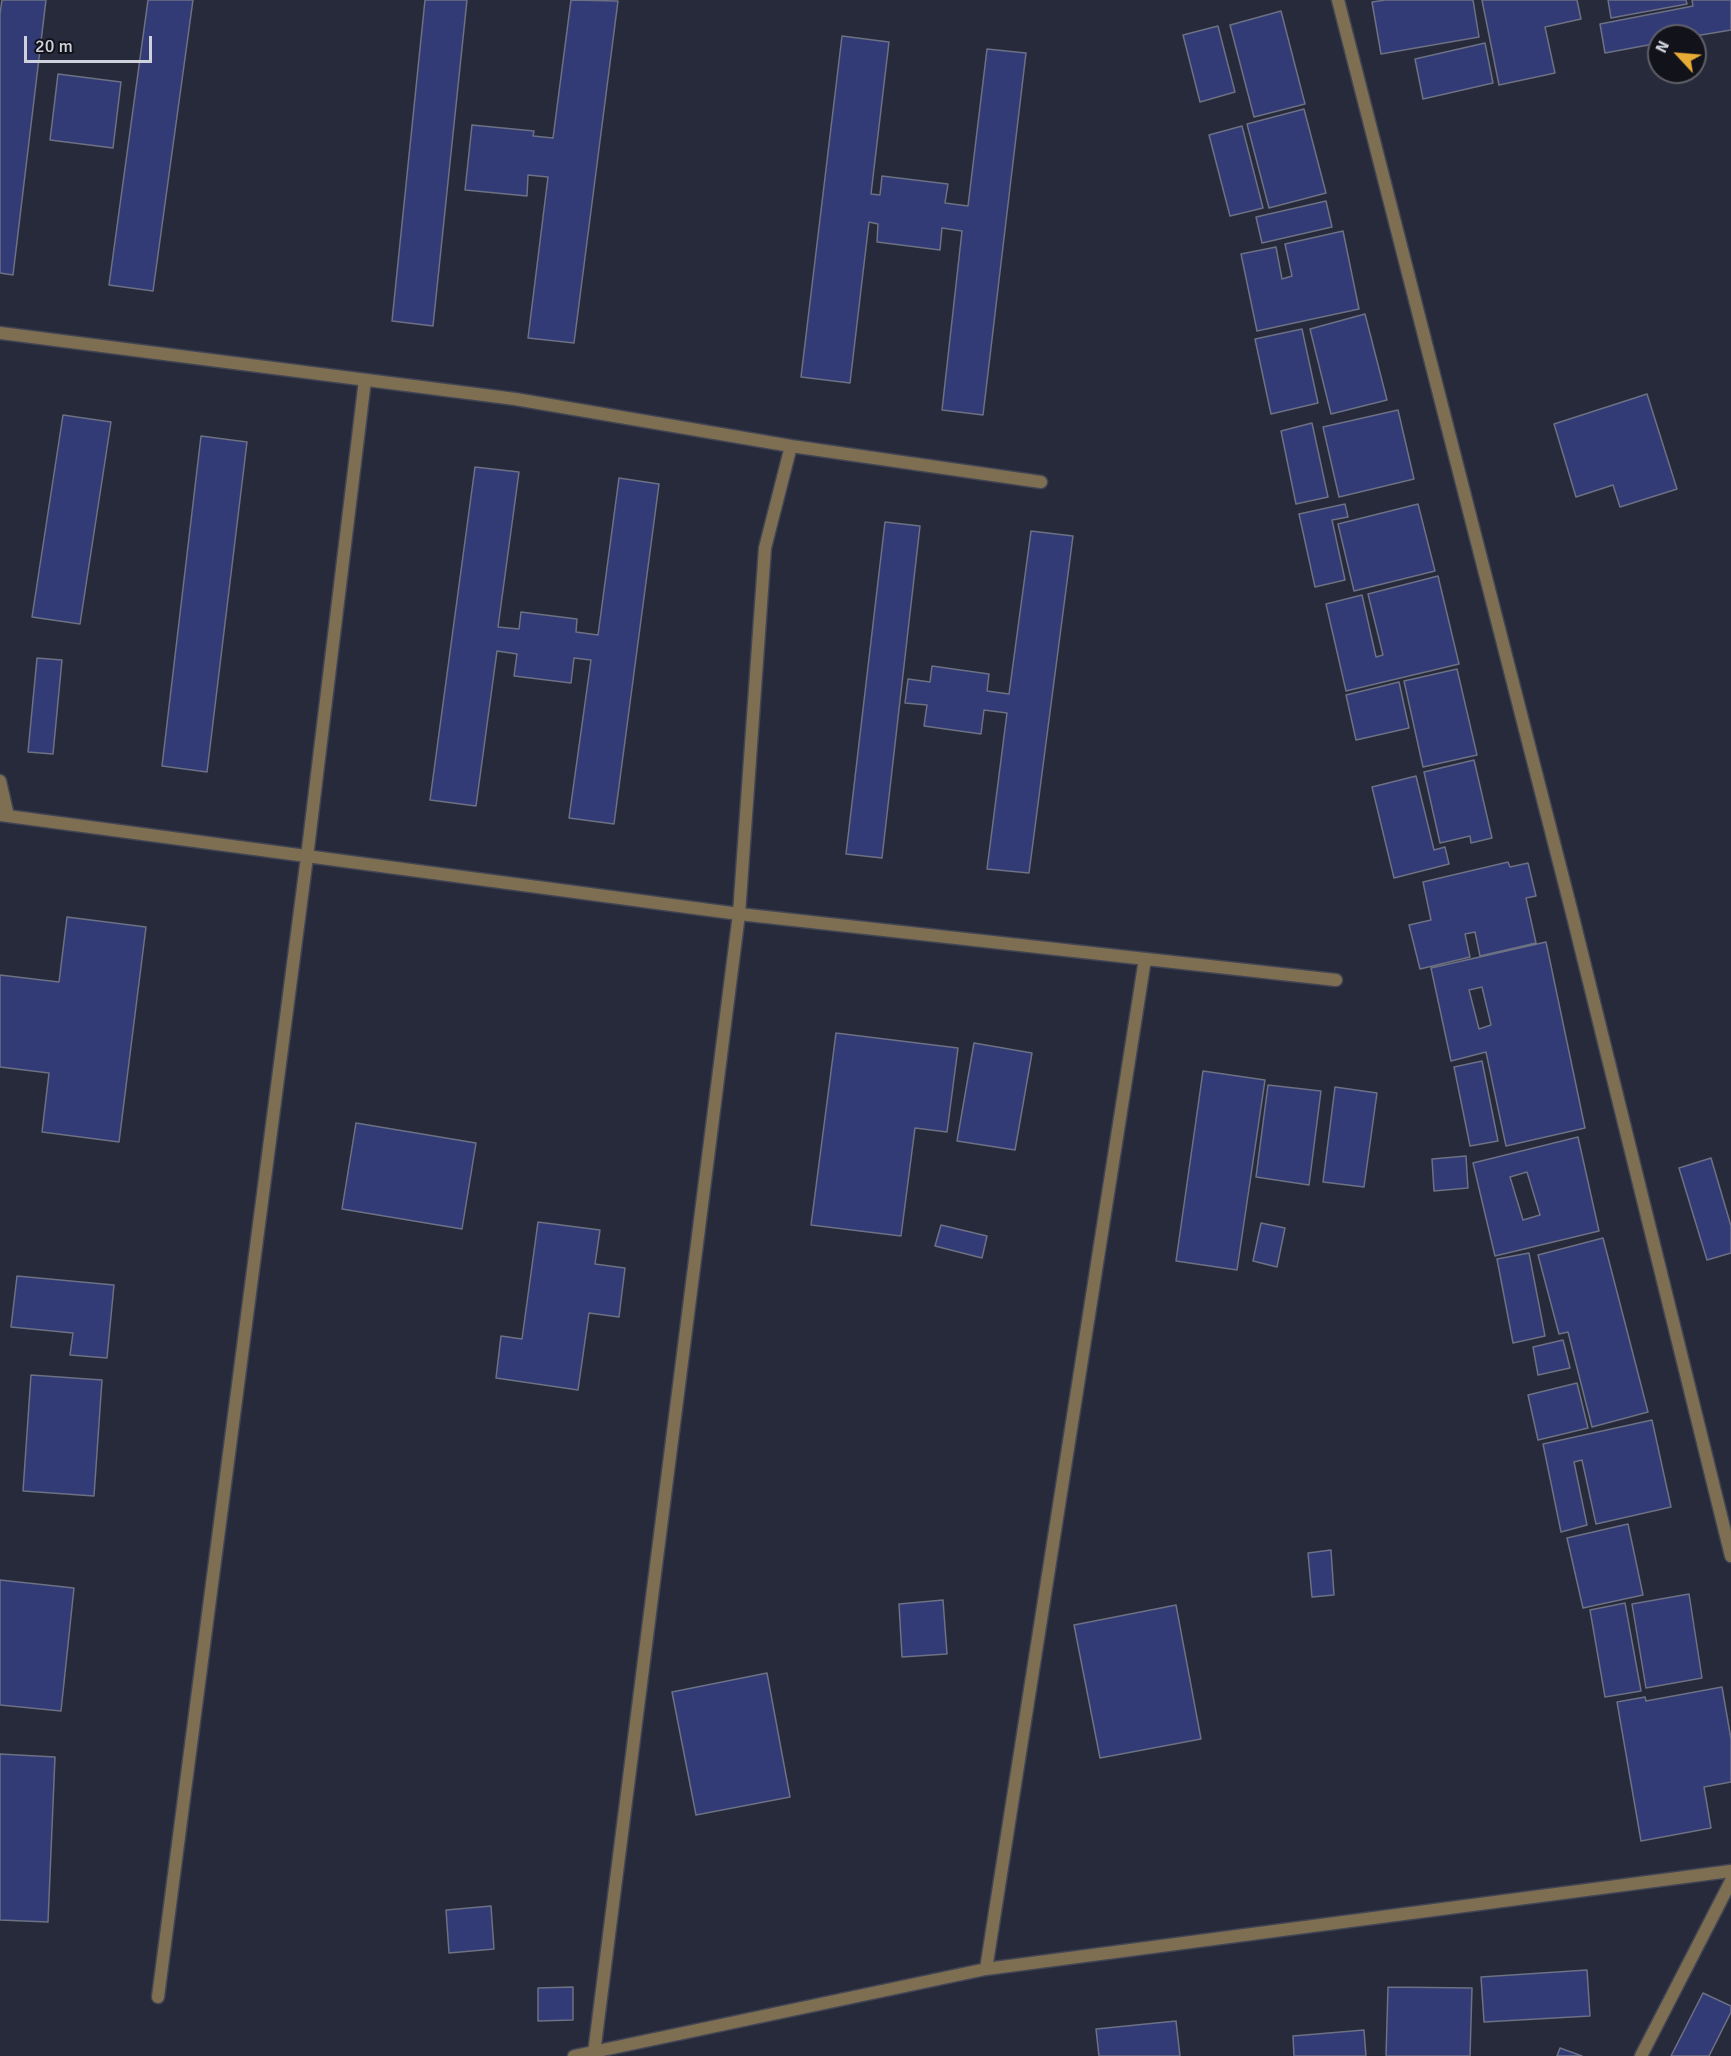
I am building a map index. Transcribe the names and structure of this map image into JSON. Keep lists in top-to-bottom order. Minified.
{"scale_bar":"20 m","north":"top left"}
